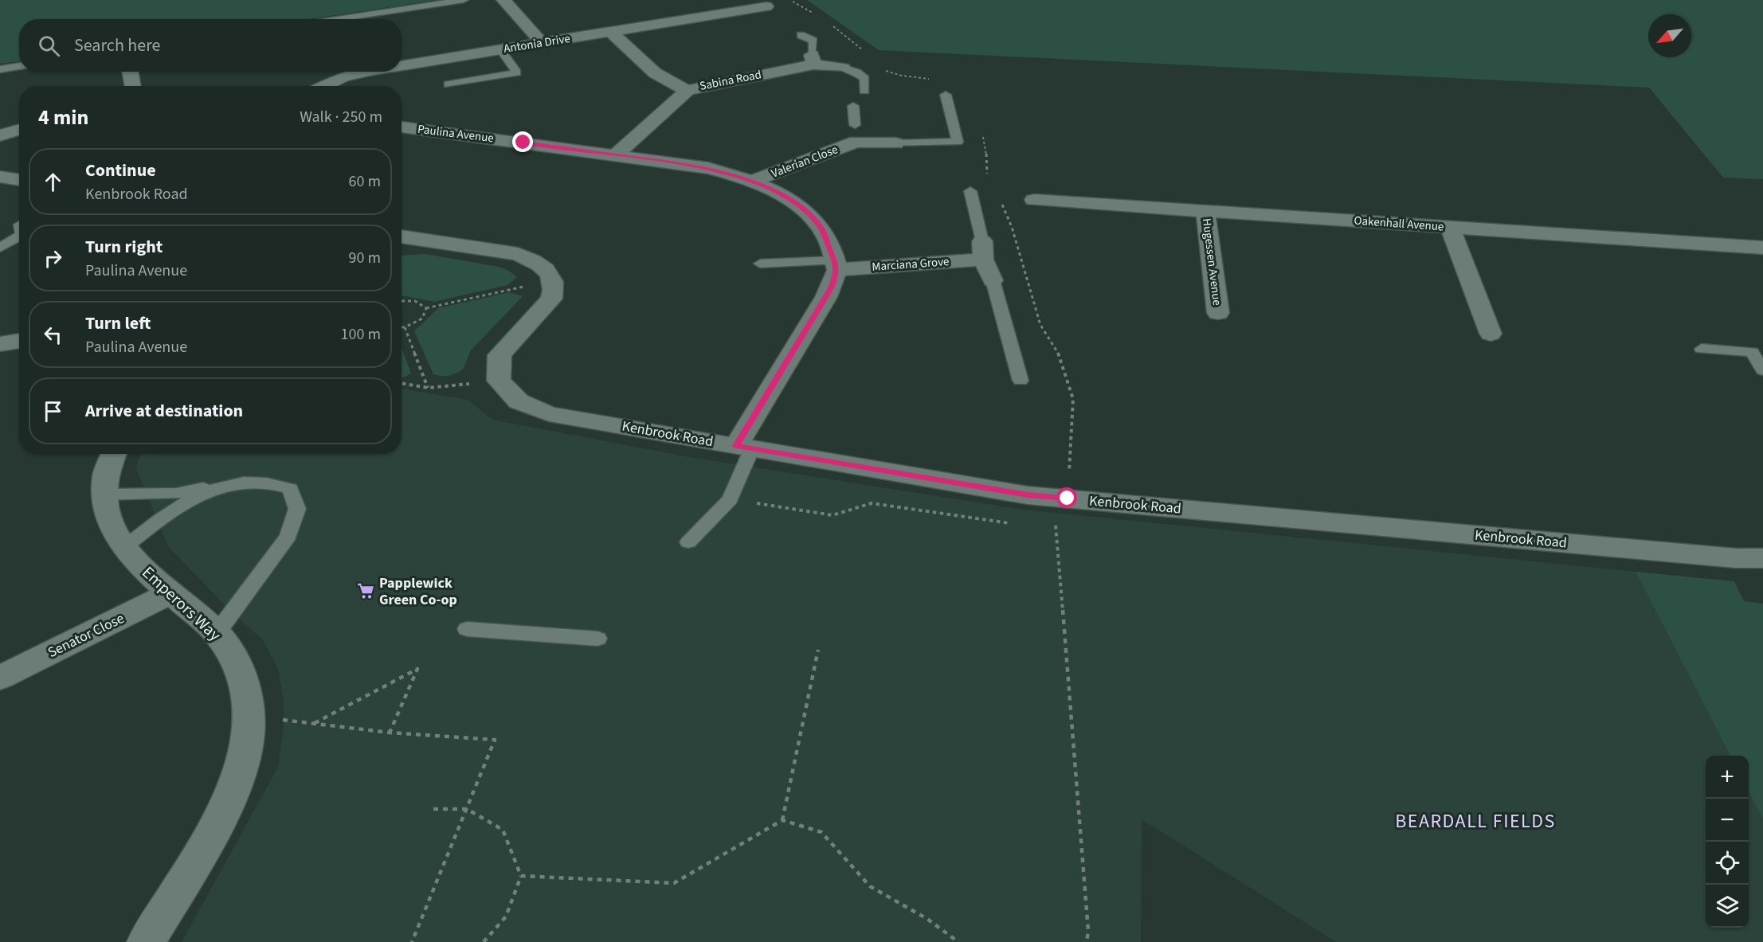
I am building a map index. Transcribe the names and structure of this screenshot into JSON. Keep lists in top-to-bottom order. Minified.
{"streets":{"street":["Antonia Drive","Sabina Road","Paulina Avenue","Valerian Close","Oakenhall Avenue","Hugessen Avenue","Marciana Grove","Kenbrook Road","Emperors Way","Senator Close"]},"crossings":[["Sabina Road","Paulina Avenue"],["Paulina Avenue","Valerian Close"],["Paulina Avenue","Marciana Grove"],["Oakenhall Avenue","Hugessen Avenue"],["Emperors Way","Senator Close"]],"districts":["BEARDALL FIELDS"],"places":{"supermarket":["Papplewick Green Co-op"]},"north":"bottom left","page":{"search":"Search here","heading":["4 min","Walk · 250 m"],"list":[["Continue","Kenbrook Road","60 m"],["Turn right","Paulina Avenue","90 m"],["Turn left","Paulina Avenue","100 m"],"Arrive at destination"],"map_buttons":["+","−"]}}
